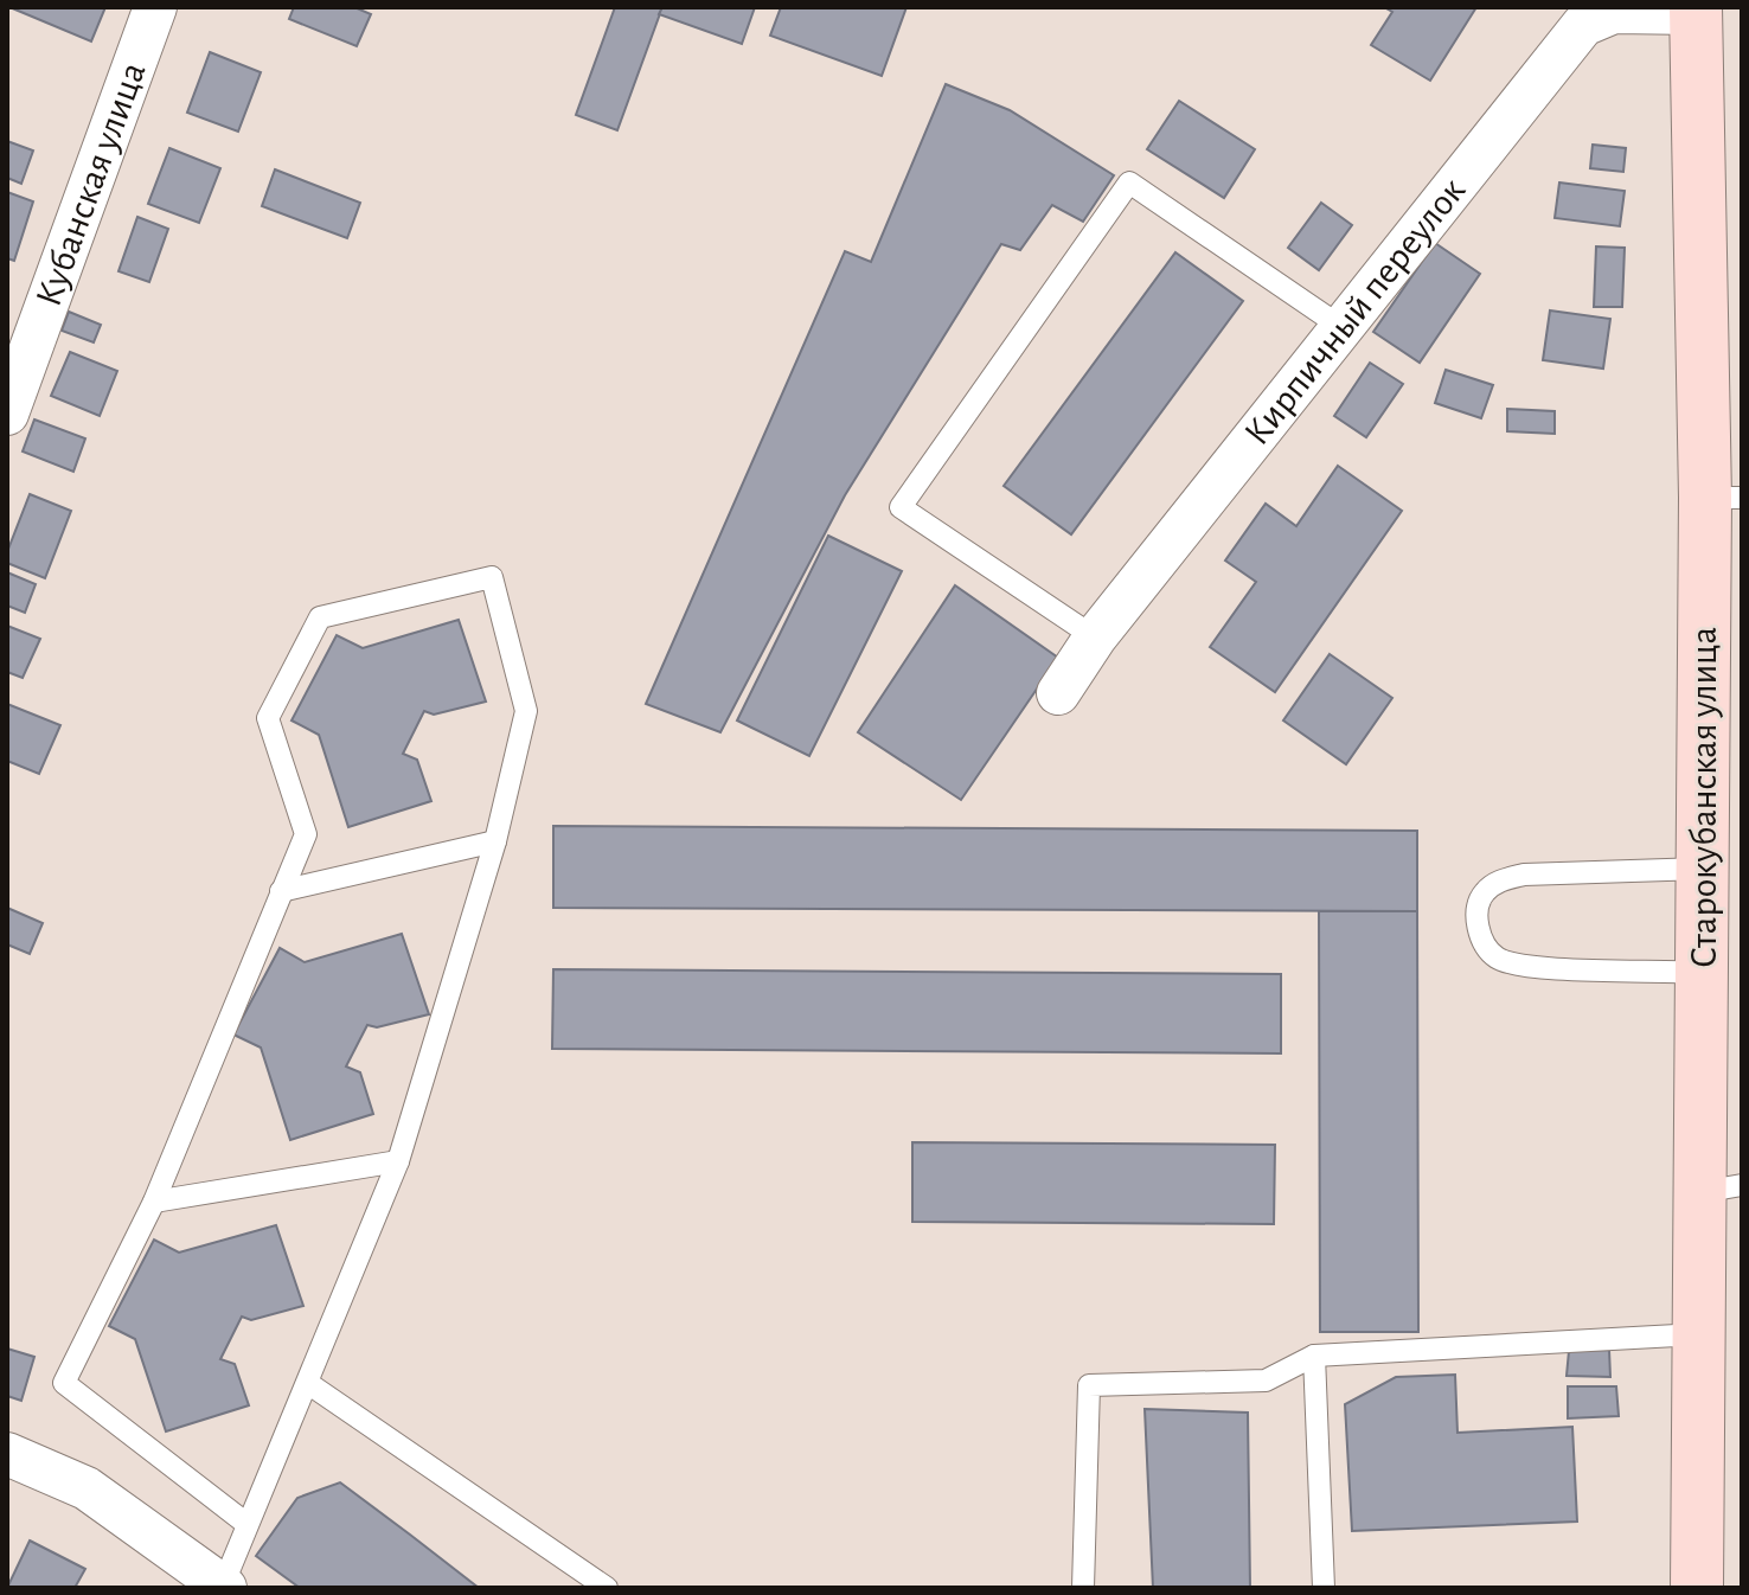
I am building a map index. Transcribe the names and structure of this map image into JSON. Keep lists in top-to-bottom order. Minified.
{"streets":{"street":["Кубанская улица","Кирпичный переулок","Старокубанская улица"]},"crossings":[["Кирпичный переулок","Старокубанская улица"]]}
